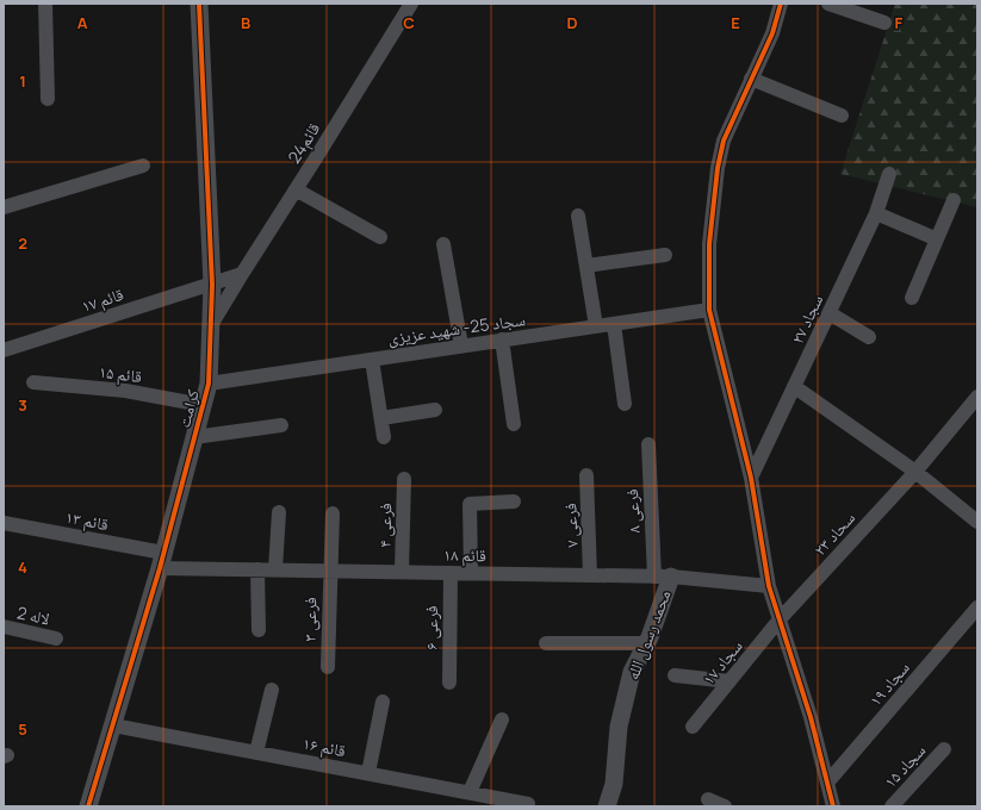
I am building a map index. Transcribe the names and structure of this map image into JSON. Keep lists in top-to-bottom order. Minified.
{"streets":{"street":["قائم24","قائم ۱۷","سجاد ۲۷","سجاد 25- شهید عزیزی","قائم ۱۵","کرامت","فرعی ۸","قائم ۱۳","فرعی ۴","فرعی ۷","سحاد ۲۳","قائم ۱۸","لاله 2","فرعی ۳","فرعی ۶","محمد رسول الله","سجاد ۱۷","سجاد ۱۹","قائم ۱۶","سجاد ۱۵"]},"crossings":[["قائم24","کرامت"],["قائم ۱۷","کرامت"],["سجاد 25- شهید عزیزی","کرامت"],["قائم ۱۵","کرامت"],["کرامت","قائم ۱۳"],["کرامت","قائم ۱۸"],["کرامت","قائم ۱۶"],["فرعی ۸","قائم ۱۸"],["فرعی ۸","محمد رسول الله"],["قائم ۱۳","قائم ۱۸"],["فرعی ۴","قائم ۱۸"],["فرعی ۷","قائم ۱۸"],["سحاد ۲۳","سجاد ۱۷"],["قائم ۱۸","فرعی ۳"],["قائم ۱۸","فرعی ۶"],["قائم ۱۸","محمد رسول الله"]],"grid":{"columns":["A","B","C","D","E","F"],"rows":["1","2","3","4","5"]}}
